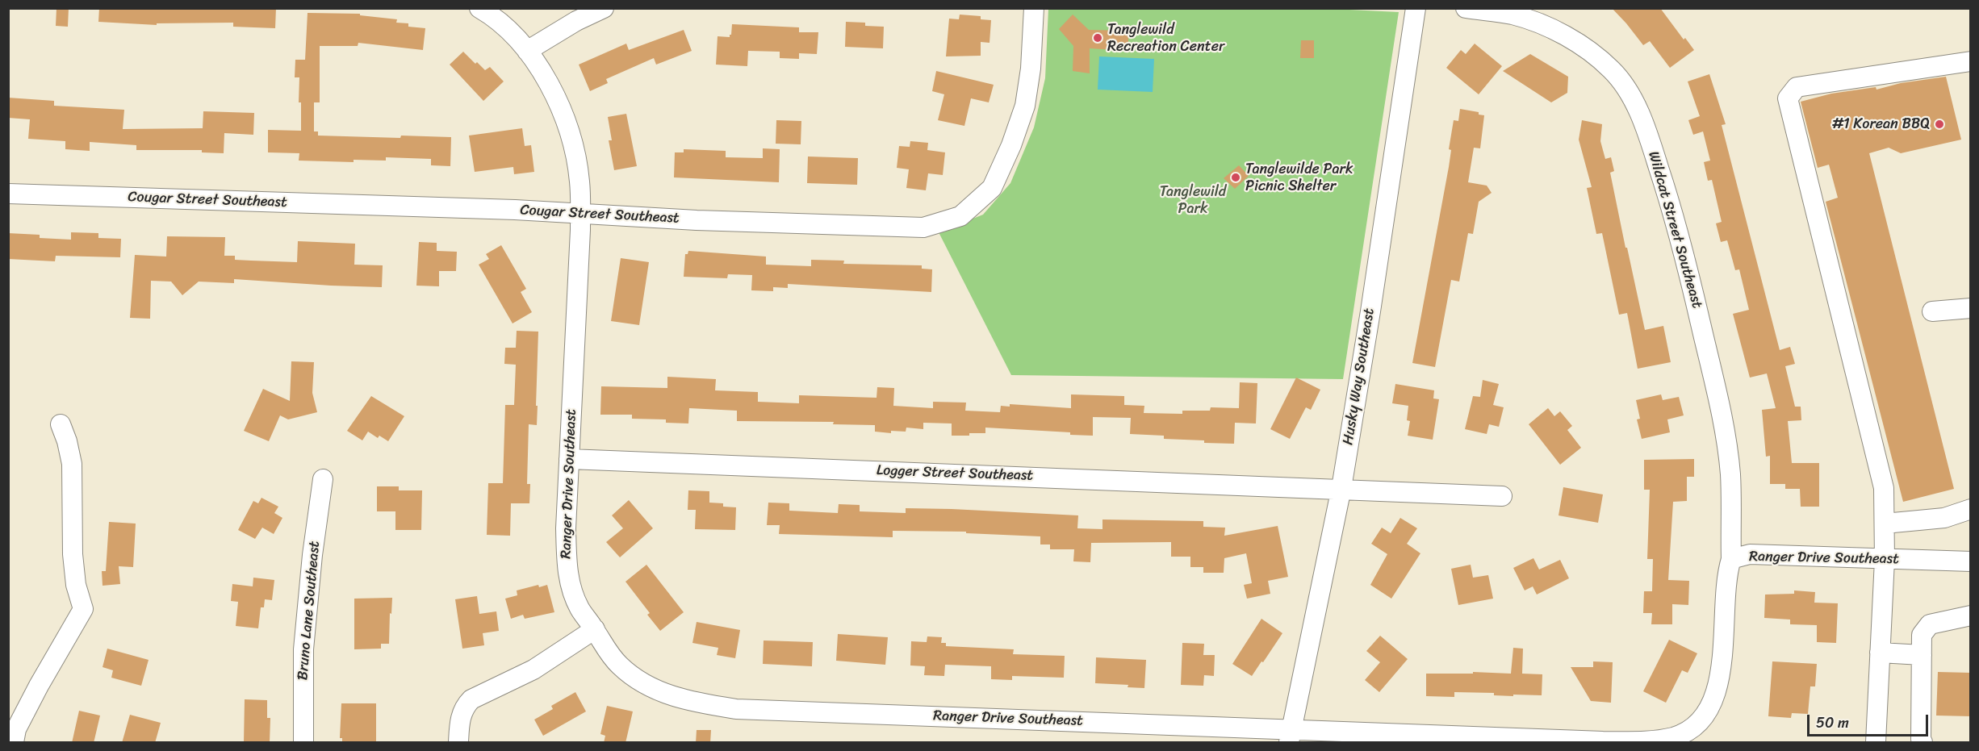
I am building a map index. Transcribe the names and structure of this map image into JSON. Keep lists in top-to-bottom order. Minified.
{"streets":{"street":["Cougar Street Southeast","Wildcat Street Southeast","Husky Way Southeast","Logger Street Southeast","Ranger Drive Southeast","Bruno Lane Southeast"]},"crossings":[["Cougar Street Southeast","Ranger Drive Southeast"],["Wildcat Street Southeast","Ranger Drive Southeast"],["Husky Way Southeast","Logger Street Southeast"],["Husky Way Southeast","Ranger Drive Southeast"],["Logger Street Southeast","Ranger Drive Southeast"]],"parks":["Tanglewild Park"],"places":["Tanglewild Recreation Center","#1 Korean BBQ","Tanglewilde Park Picnic Shelter"],"scale_bar":"50 m"}
